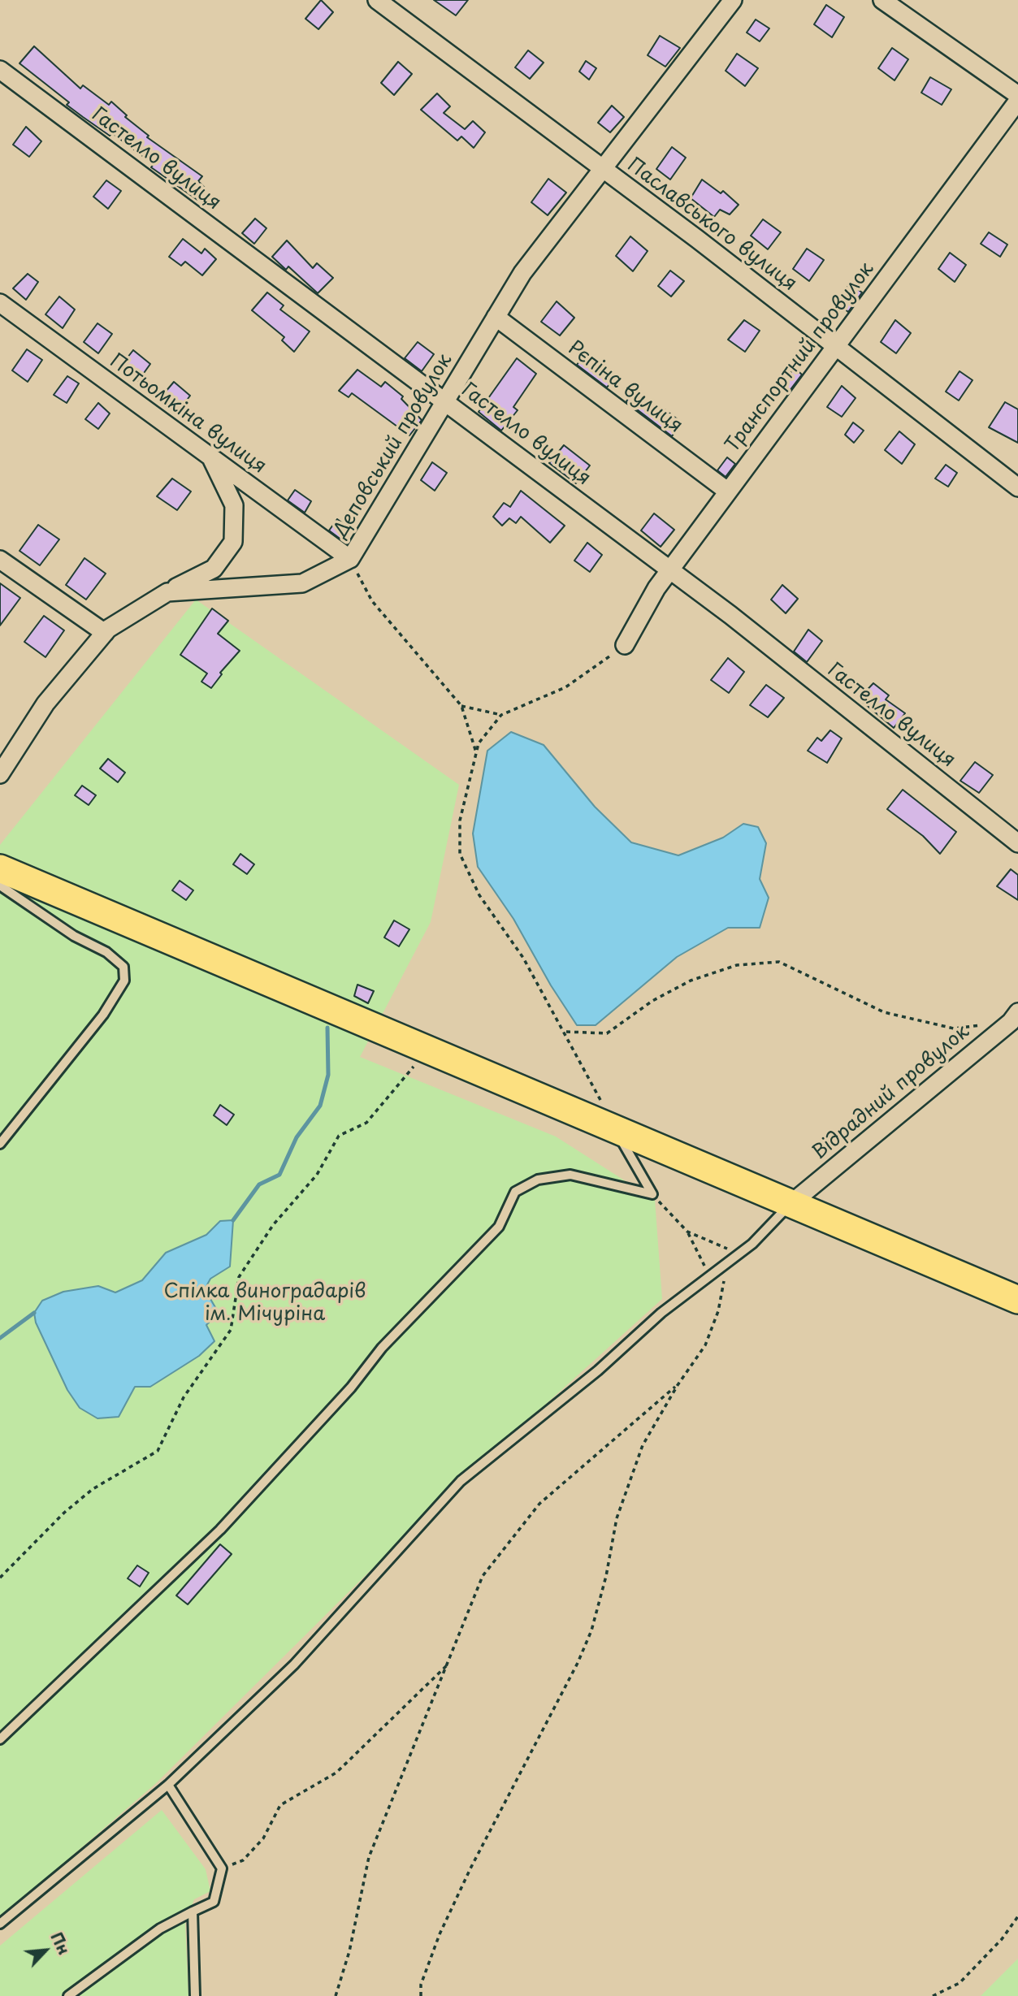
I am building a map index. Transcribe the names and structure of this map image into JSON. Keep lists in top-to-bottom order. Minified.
{"streets":{"street":["Гастелло вулиця","Паславського вулиця","Транспортний провулок","Рєпіна вулиця","Потьомкіна вулиця","Деповський провулок","Відрадний провулок"]},"crossings":[["Гастелло вулиця","Транспортний провулок"],["Гастелло вулиця","Деповський провулок"],["Паславського вулиця","Транспортний провулок"],["Паславського вулиця","Деповський провулок"],["Транспортний провулок","Рєпіна вулиця"],["Рєпіна вулиця","Деповський провулок"],["Потьомкіна вулиця","Деповський провулок"]],"parks":["Спілка виноградарів ім. Мічуріна"],"north":"top right"}
